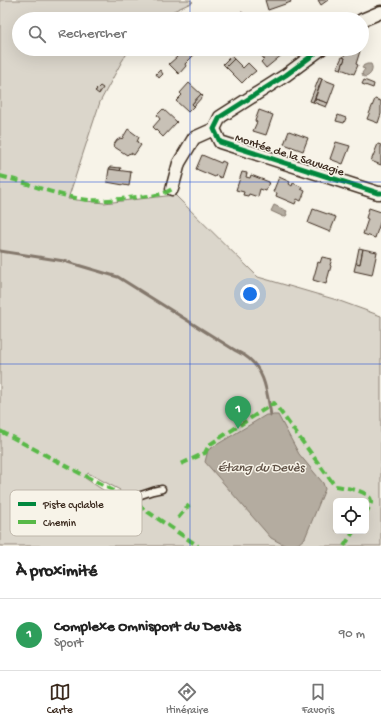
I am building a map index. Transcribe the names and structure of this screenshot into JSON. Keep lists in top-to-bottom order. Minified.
{"streets":{"street":["Montée de la Sauvagie"]},"water":["Étang du Devès"],"legend":["Piste cyclable","Chemin"],"page":{"search":"Rechercher","pins":"1","heading":"À proximité","list":[{"mark":"1","name":"Complexe Omnisport du Devès","note":"Sport","value":"90 m"}],"nav":["Carte","Itinéraire","Favoris"]}}
